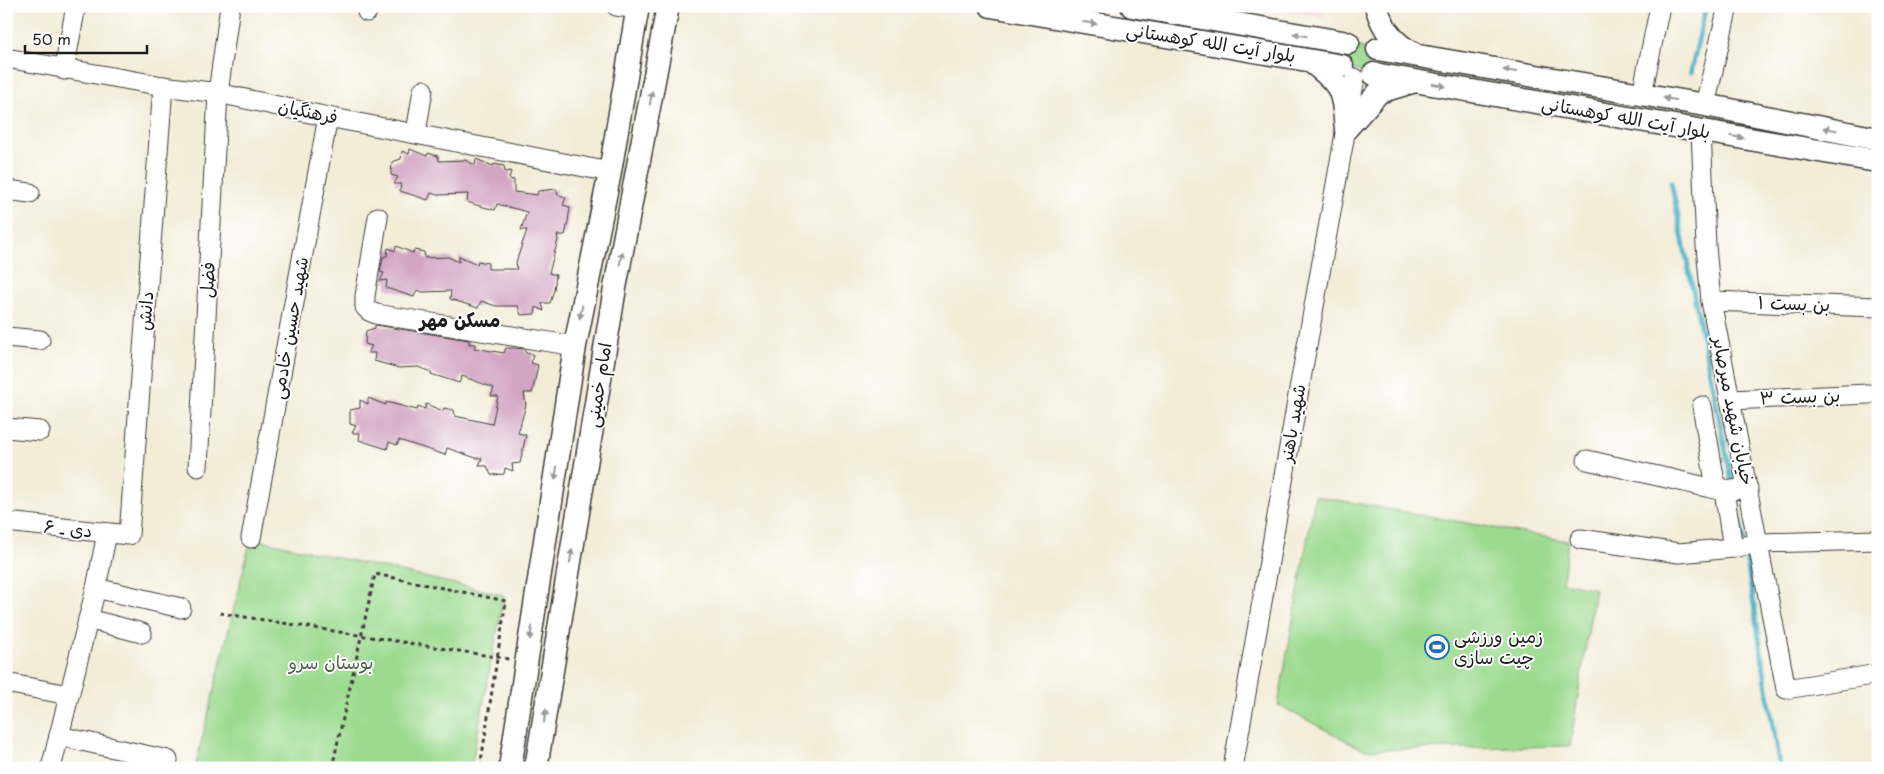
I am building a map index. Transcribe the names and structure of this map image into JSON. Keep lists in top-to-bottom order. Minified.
{"streets":{"main road":["بلوار آیت الله کوهستانی","امام خمینی"],"street":["فرهنگیان","فضل","بن بست ۱","دانش","شهید حسین خادمی","بن بست ۳","خیابان شهید میرصابر","شهید باهنر","دی ـ ۶"]},"crossings":[["بلوار آیت الله کوهستانی","خیابان شهید میرصابر"],["بلوار آیت الله کوهستانی","شهید باهنر"],["فرهنگیان","فضل"],["فرهنگیان","دانش"],["فرهنگیان","شهید حسین خادمی"],["فرهنگیان","امام خمینی"],["بن بست ۱","خیابان شهید میرصابر"],["دانش","دی ـ ۶"],["بن بست ۳","خیابان شهید میرصابر"]],"districts":["مسکن مهر"],"parks":["بوستان سرو"],"places":{"sports":["زمین ورزشی چیت سازی"]},"scale_bar":"50 m"}
